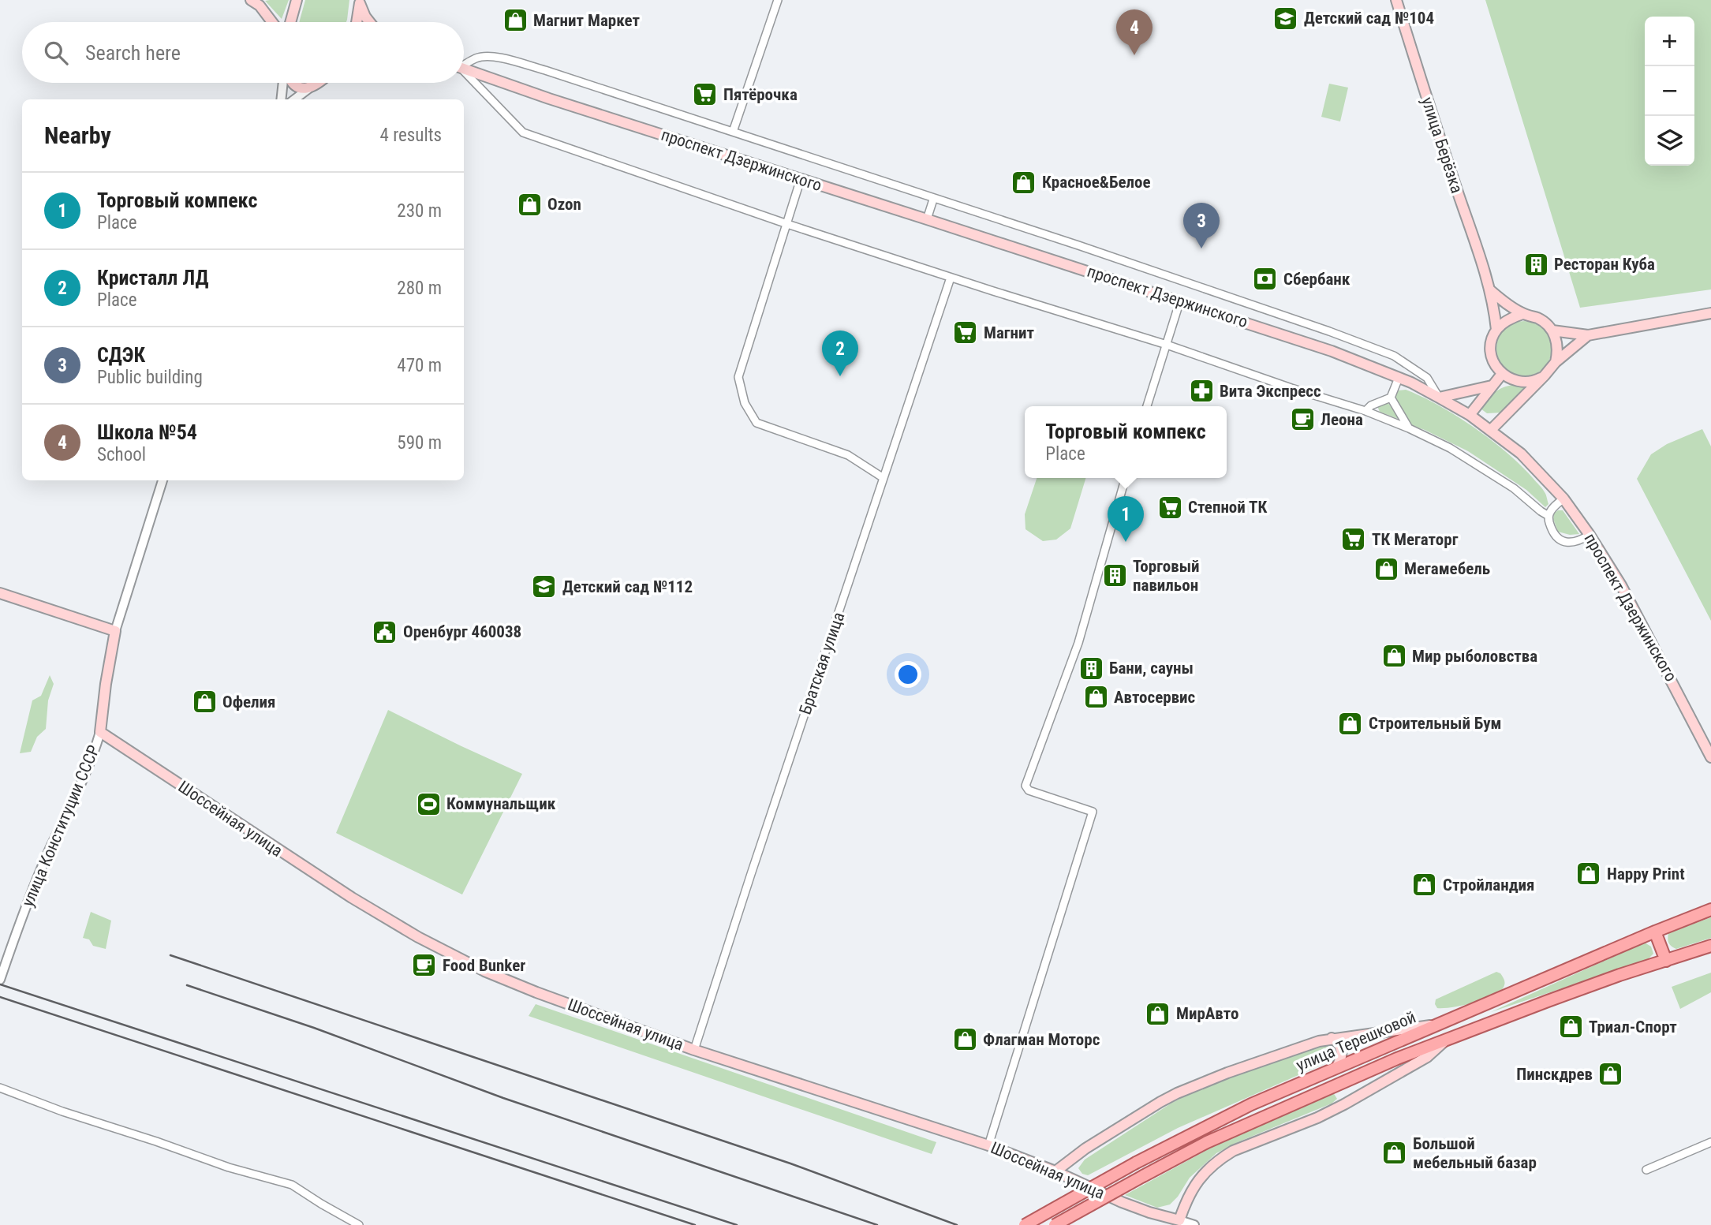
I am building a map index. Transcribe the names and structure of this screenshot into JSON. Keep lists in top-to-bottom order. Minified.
{"streets":{"main road":["улица Берёзка","проспект Дзержинского","Шоссейная улица","улица Конституции СССР","улица Терешковой"],"street":["Братская улица"]},"crossings":[["Братская улица","Шоссейная улица"],["Шоссейная улица","улица Конституции СССР"]],"places":{"school or university":["Детский сад №104","Детский сад №112"],"shop":["Магнит Маркет","Красное&Белое","Ozon","Мегамебель","Мир рыболовства","Автосервис","Офелия","Строительный Бум","Happy Print","Стройландия","МирАвто","Триал-Спорт","Флагман Моторс","Пинскдрев","Большой мебельный базар"],"supermarket":["Пятёрочка","Магнит","Степной ТК","ТК Мегаторг"],"building":["Ресторан Куба","Торговый павильон","Бани, сауны"],"bank":["Сбербанк"],"pharmacy":["Вита Экспресс"],"cafe":["Леона","Food Bunker"],"public building":["Оренбург 460038"],"sports":["Коммунальщик"]},"page":{"pins":["4","3","2","1"],"map_buttons":["+","−"],"search":"Search here","heading":["Nearby","4 results"],"list":[{"mark":"1","name":"Торговый компекс","note":"Place","value":"230 m"},{"mark":"2","name":"Кристалл ЛД","note":"Place","value":"280 m"},{"mark":"3","name":"СДЭК","note":"Public building","value":"470 m"},{"mark":"4","name":"Школа №54","note":"School","value":"590 m"}],"popup":["Торговый компекс","Place"]}}
